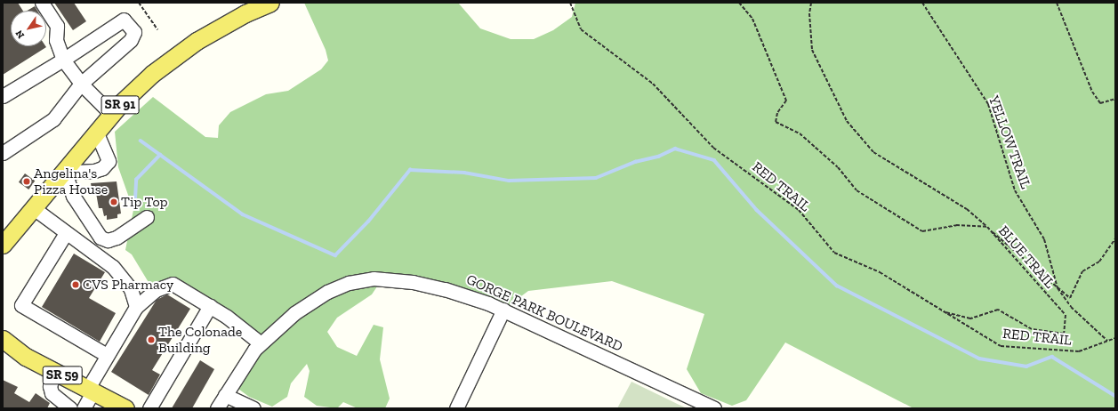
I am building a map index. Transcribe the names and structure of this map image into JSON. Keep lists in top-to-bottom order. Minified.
{"streets":{"main road":["SR 91","SR 59"],"street":["GORGE PARK BOULEVARD"],"path":["YELLOW TRAIL","RED TRAIL","BLUE TRAIL"]},"crossings":[["YELLOW TRAIL","RED TRAIL"],["RED TRAIL","BLUE TRAIL"]],"places":["Angelina's Pizza House","Tip Top","CVS Pharmacy","The Colonade Building"],"north":"bottom left"}
